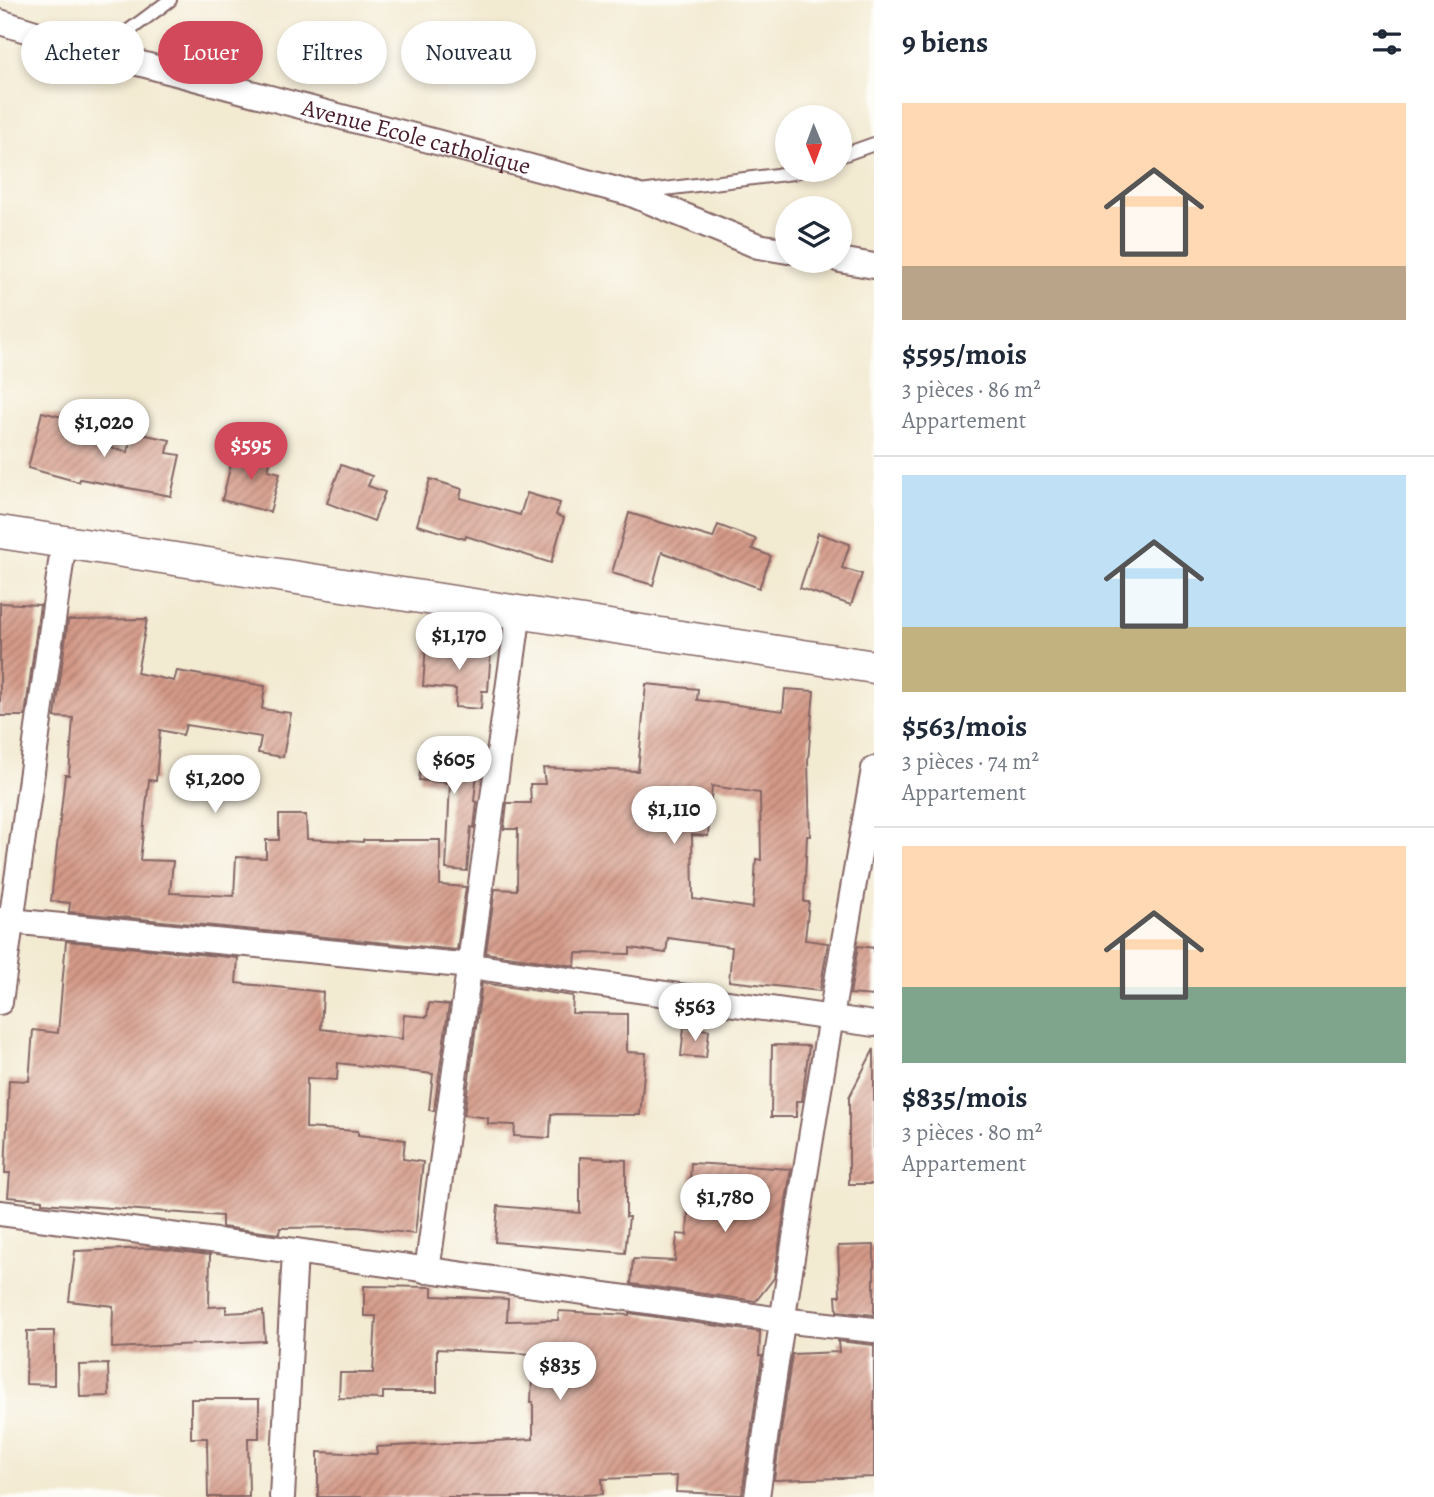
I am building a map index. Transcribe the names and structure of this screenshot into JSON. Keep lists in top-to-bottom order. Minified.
{"streets":{"street":["Avenue Ecole catholique"]},"north":"bottom","page":{"heading":"9 biens","chip":["Acheter","Louer","Filtres","Nouveau"],"list":[{"name":"$595/mois","note":"3 pièces · 86 m² · Appartement"},{"name":"$563/mois","note":"3 pièces · 74 m² · Appartement"},{"name":"$835/mois","note":"3 pièces · 80 m² · Appartement"}],"price":["$1,020","$595","$1,170","$605","$1,200","$1,110","$563","$1,780","$835"]}}
